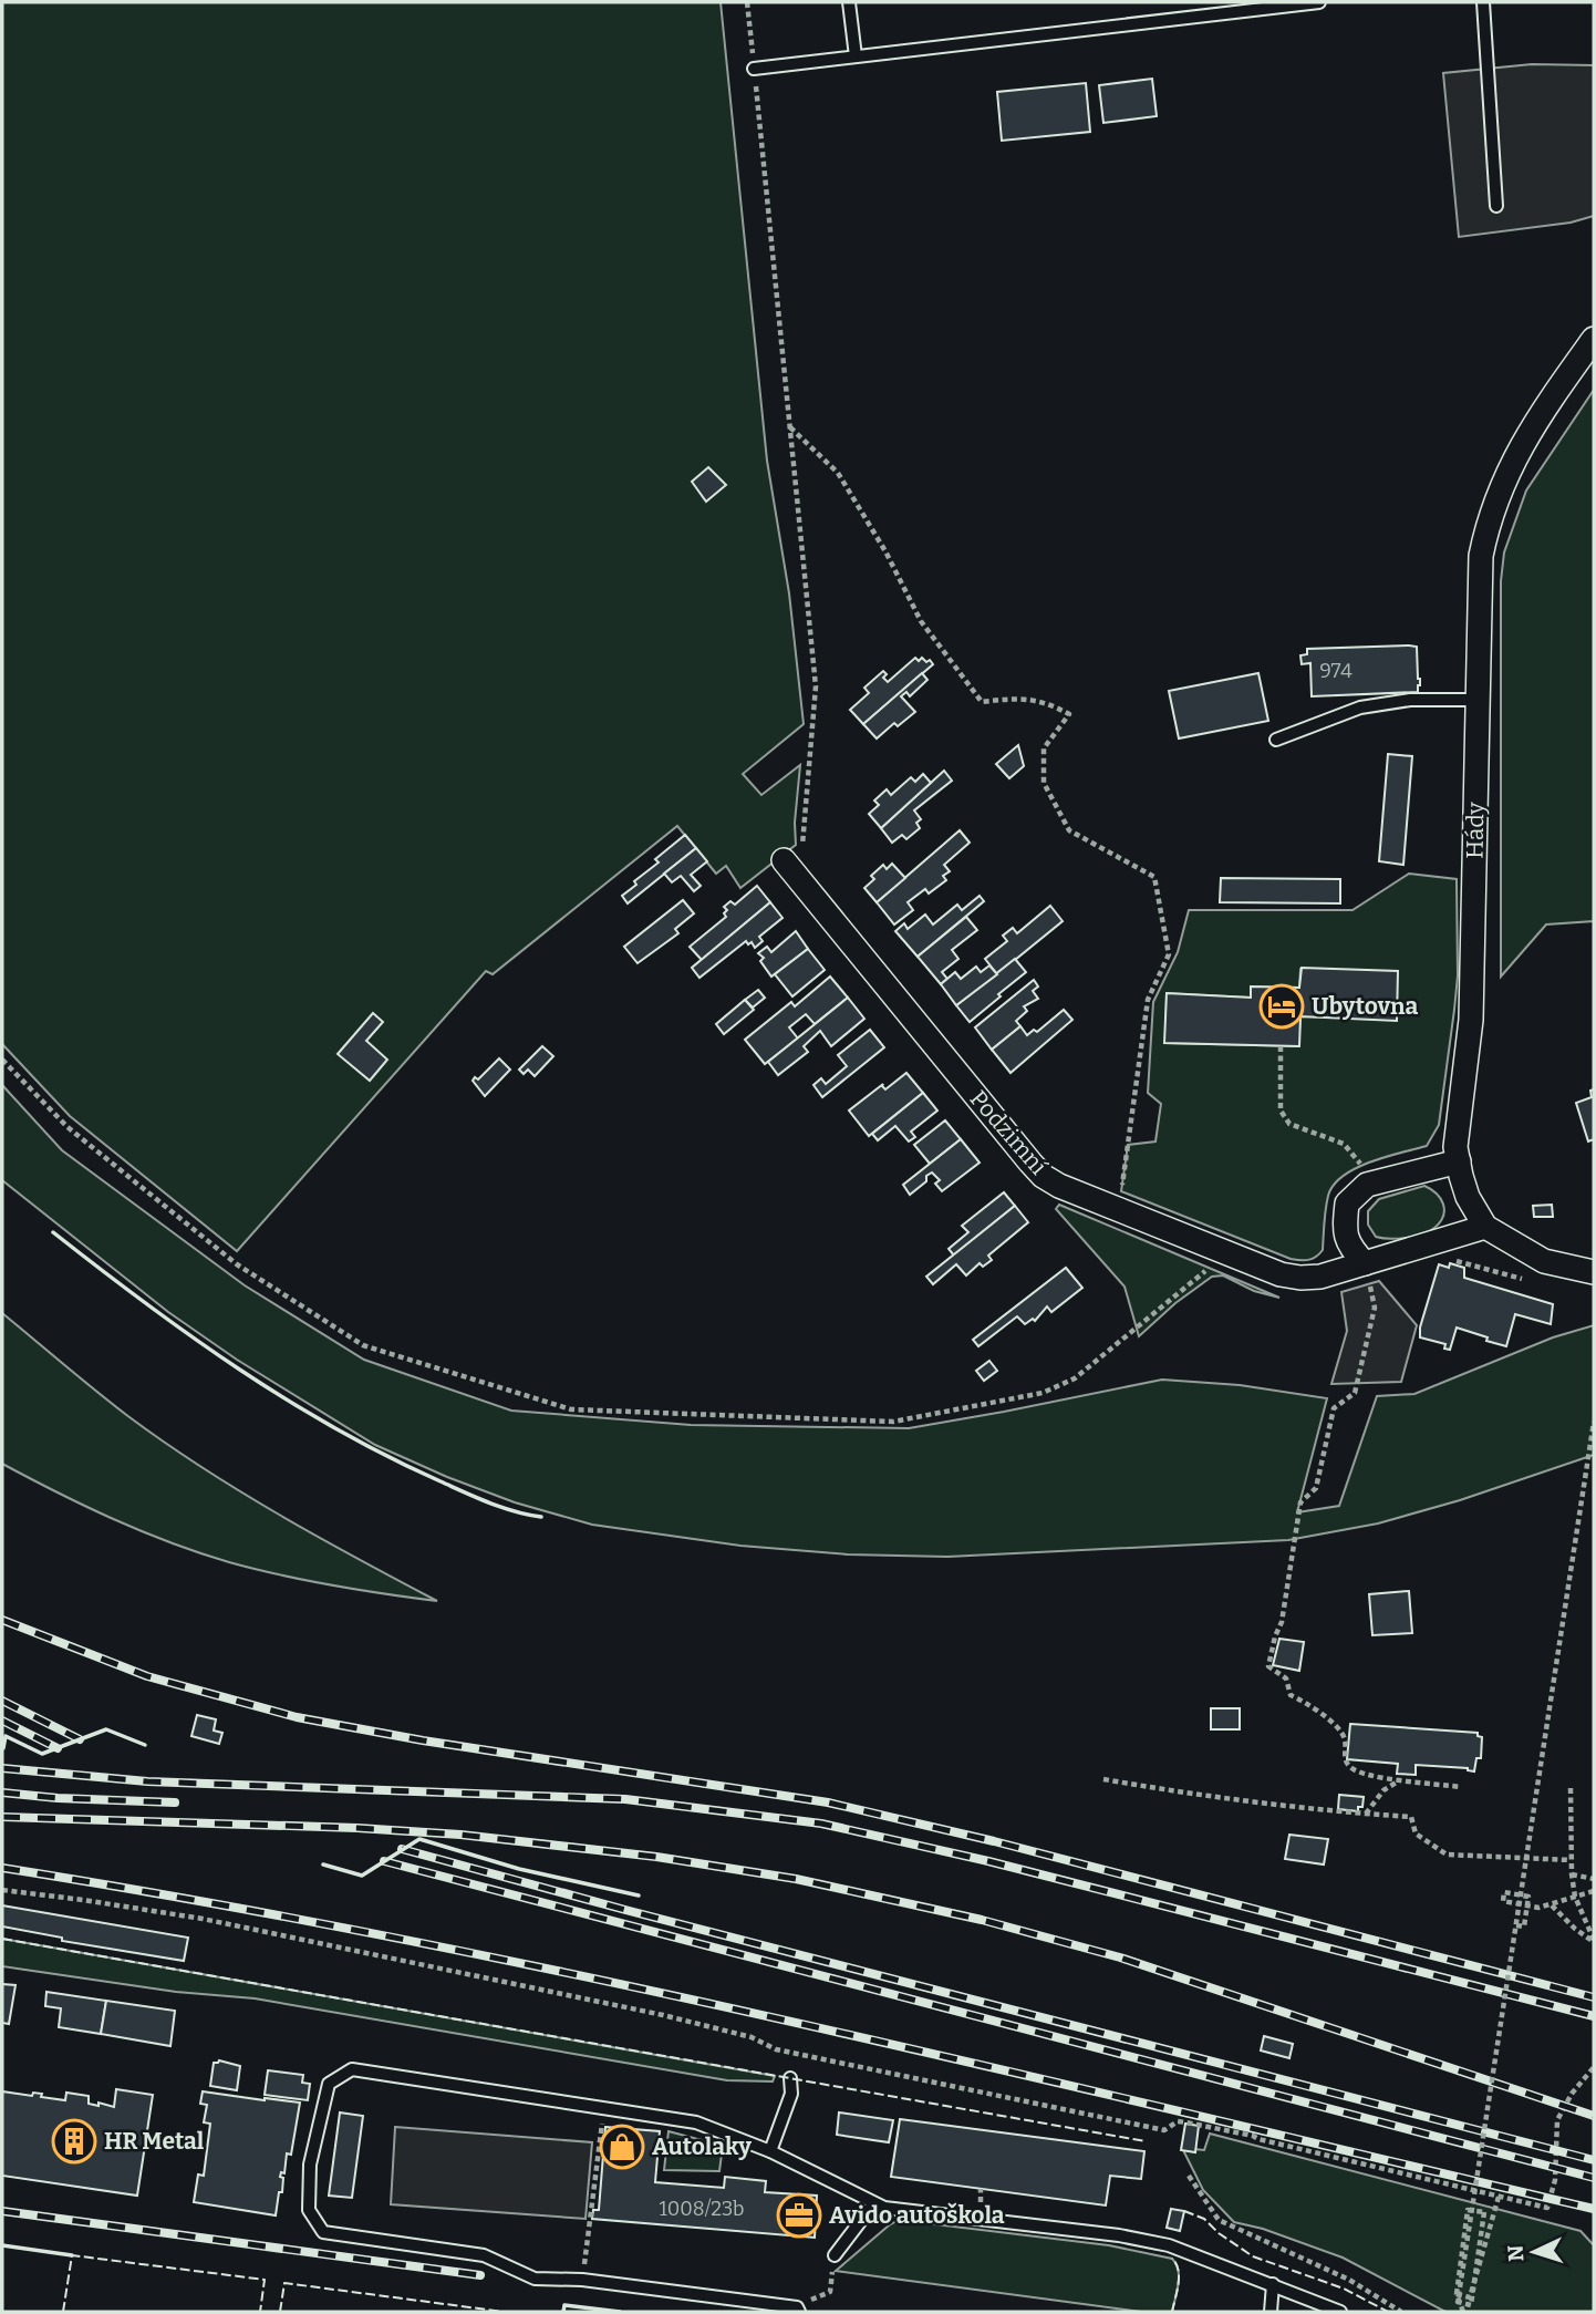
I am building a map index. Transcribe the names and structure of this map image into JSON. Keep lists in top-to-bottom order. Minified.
{"streets":{"street":["Hády","Podzimní"]},"crossings":[["Hády","Podzimní"]],"places":{"hotel":["Ubytovna"],"building":["HR Metal"],"shop":["Autolaky"],"office":["Avido autoškola"]},"house_numbers":["974","1008/23b"],"north":"left"}
